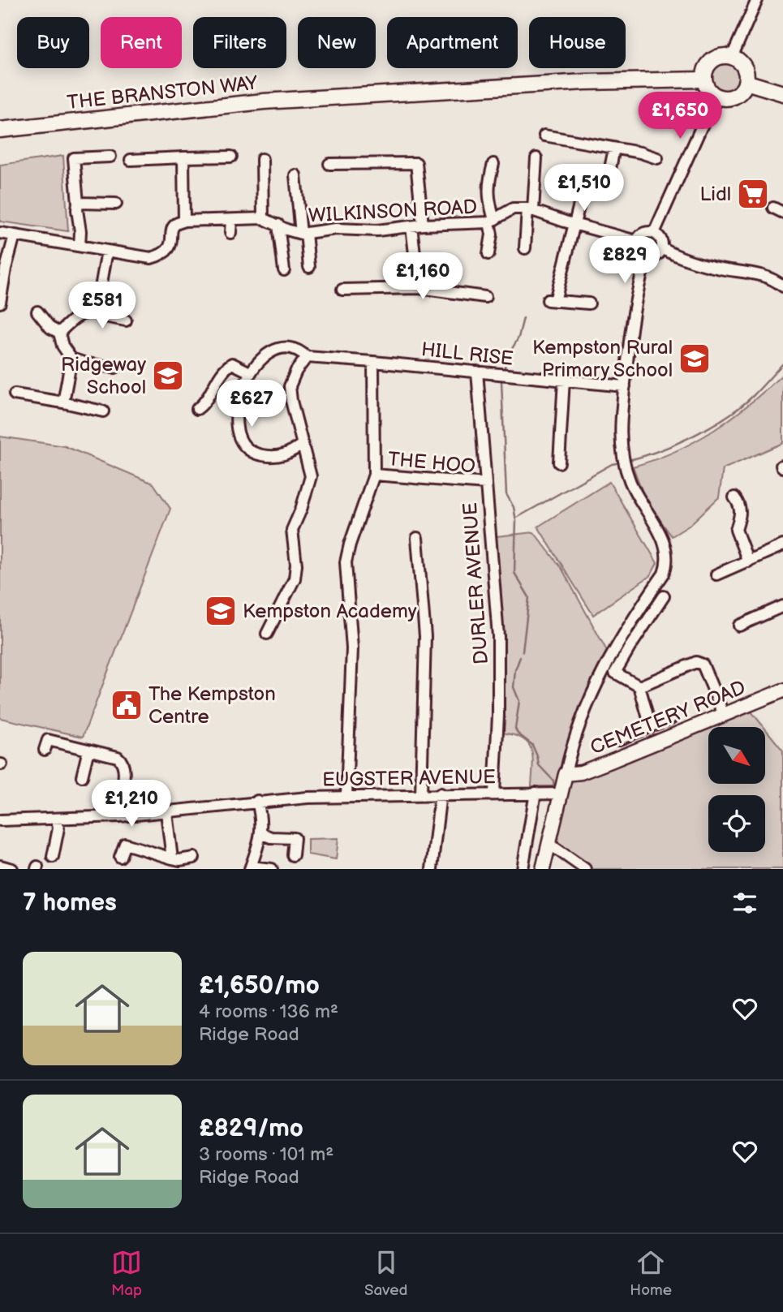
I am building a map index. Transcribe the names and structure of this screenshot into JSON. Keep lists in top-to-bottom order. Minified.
{"streets":{"highway":["THE BRANSTON WAY"],"main road":["CEMETERY ROAD"],"street":["WILKINSON ROAD","HILL RISE","THE HOO","DURLER AVENUE","EUGSTER AVENUE"]},"crossings":[["HILL RISE","DURLER AVENUE"],["THE HOO","DURLER AVENUE"],["DURLER AVENUE","EUGSTER AVENUE"],["CEMETERY ROAD","EUGSTER AVENUE"]],"places":{"supermarket":["Lidl"],"school or university":["Kempston Rural Primary School","Ridgeway School","Kempston Academy"],"public building":["The Kempston Centre"]},"north":"bottom right","page":{"chip":["Buy","Rent","Filters","New","Apartment","House"],"price":["£1,650","£1,510","£829","£1,160","£581","£627","£1,210"],"heading":"7 homes","list":[{"name":"£1,650/mo","note":"4 rooms · 136 m² · Ridge Road"},{"name":"£829/mo","note":"3 rooms · 101 m² · Ridge Road"}],"tabs":["Map","Saved","Home"]}}
